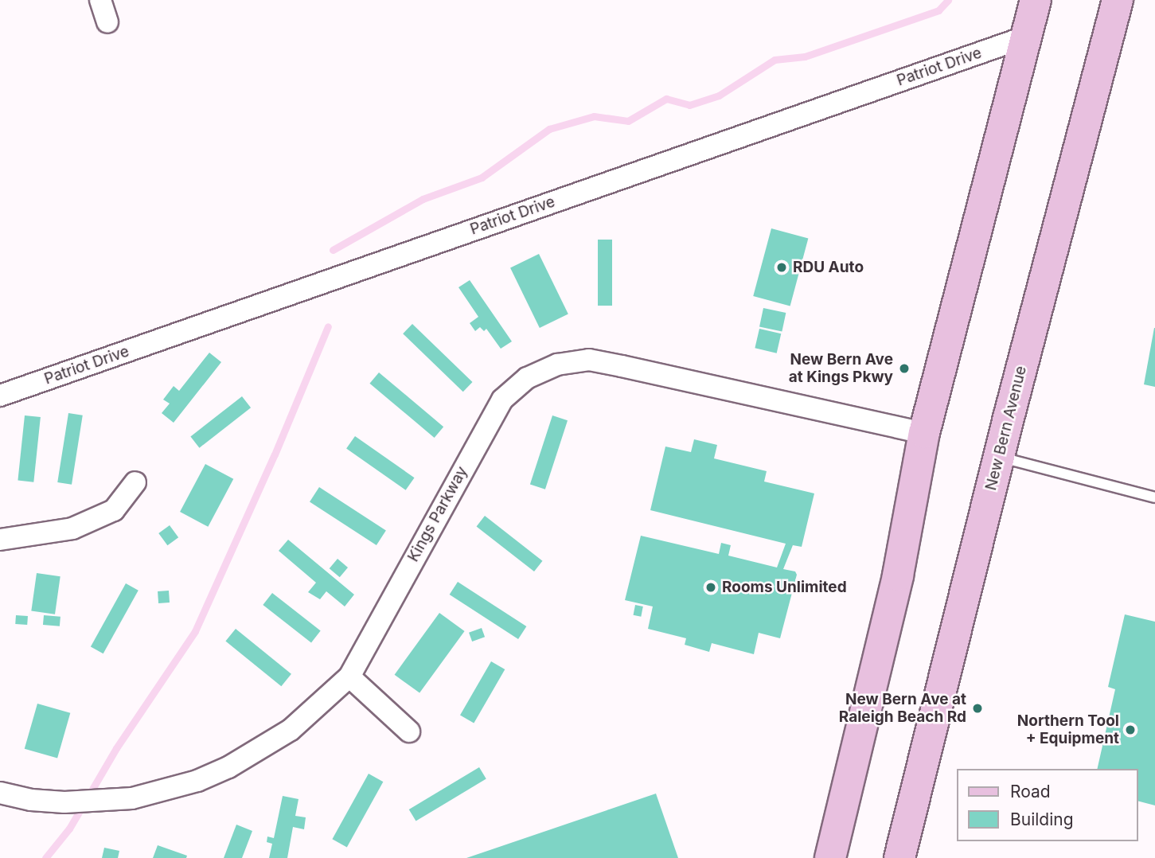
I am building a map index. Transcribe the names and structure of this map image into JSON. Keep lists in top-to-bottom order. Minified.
{"streets":{"main road":["New Bern Avenue"],"street":["Patriot Drive","Kings Parkway"]},"places":["RDU Auto","New Bern Ave at Kings Pkwy","Rooms Unlimited","New Bern Ave at Raleigh Beach Rd","Northern Tool + Equipment"],"legend":["Road","Building"]}
